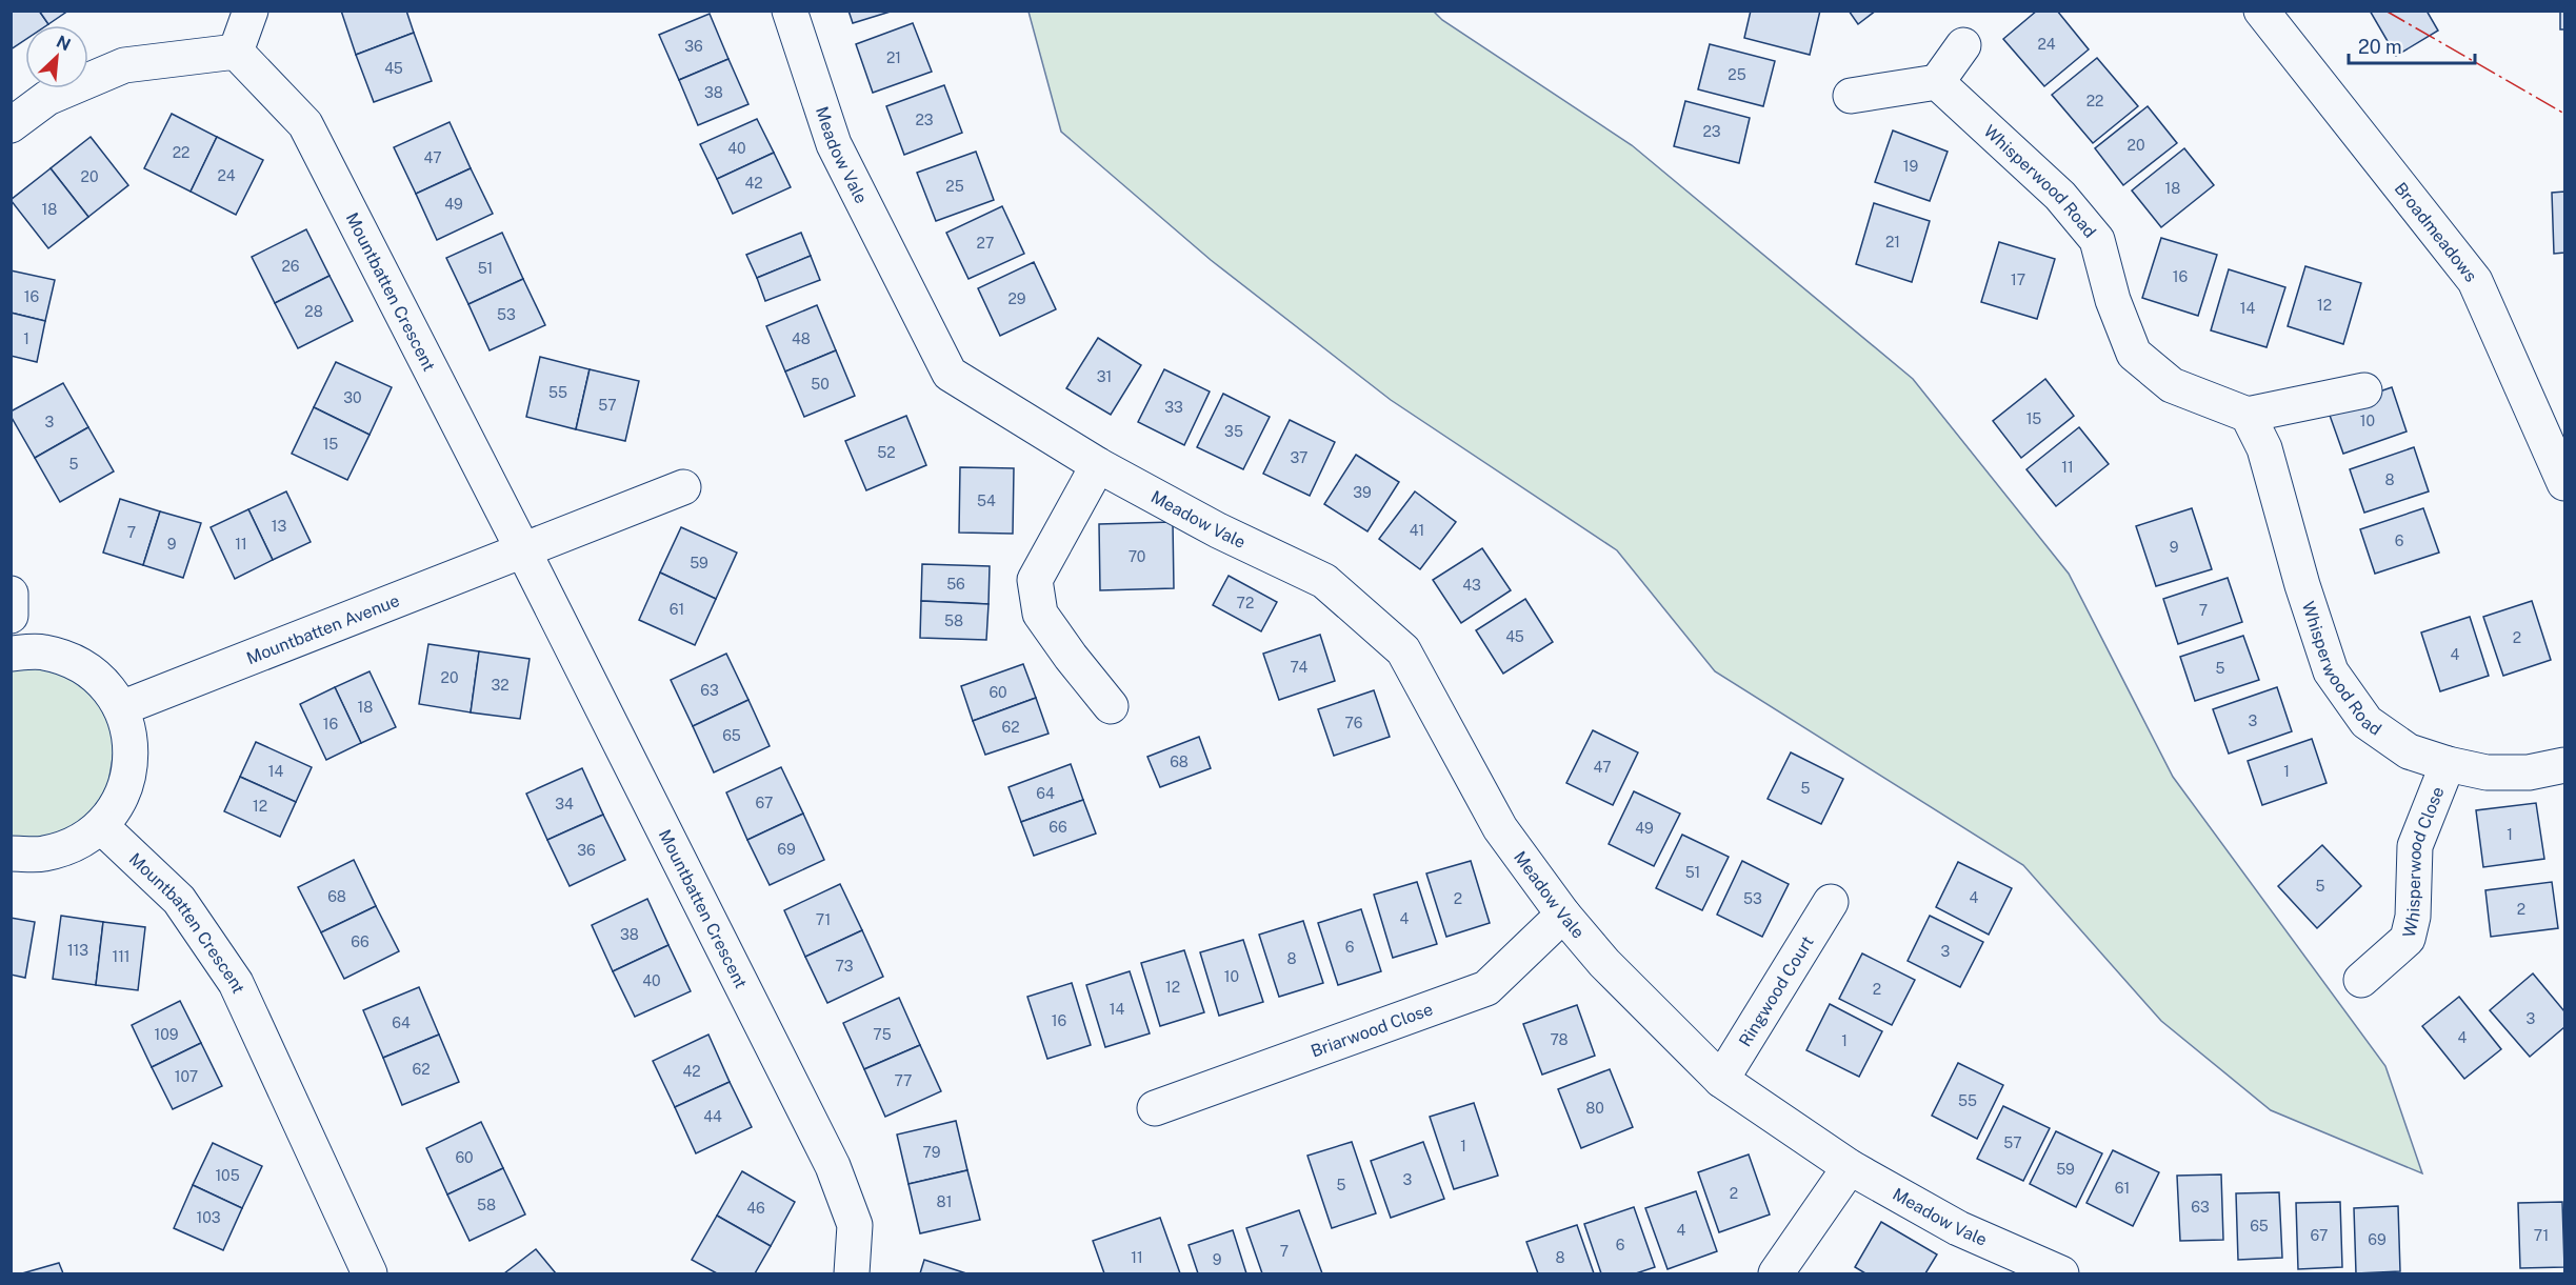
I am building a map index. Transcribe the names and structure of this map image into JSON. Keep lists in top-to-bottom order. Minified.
{"streets":{"street":["Meadow Vale","Whisperwood Road","Broadmeadows","Mountbatten Crescent","Mountbatten Avenue","Whisperwood Close","Ringwood Court","Briarwood Close"]},"crossings":[["Meadow Vale","Ringwood Court"],["Meadow Vale","Briarwood Close"],["Whisperwood Road","Whisperwood Close"],["Mountbatten Crescent","Mountbatten Avenue"]],"house_numbers":["24","36","21","45","25","38","22","23","23","20","40","22","47","19","24","20","42","25","18","49","18","21","27","26","51","16","17","16","29","12","14","28","53","1","48","31","50","55","30","57","33","15","10","3","35","15","52","37","5","11","8","39","54","13","41","7","6","9","11","9","70","59","56","43","72","61","7","58","45","2","4","74","5","20","32","63","60","18","3","76","16","62","65","68","47","14","1","5","64","67","34","12","66","49","1","69","36","51","5","68","4","2","53","2","4","71","38","66","6","113","3","111","8","73","10","40","12","2","14","3","16","64","109","75","4","78","1","62","42","107","77","55","80","44","57","1","79","60","59","105","3","5","61","2","81","58","63","46","103","65","4","67","71","69","6","7","11","8","9"],"scale_bar":"20 m","north":"top right"}
